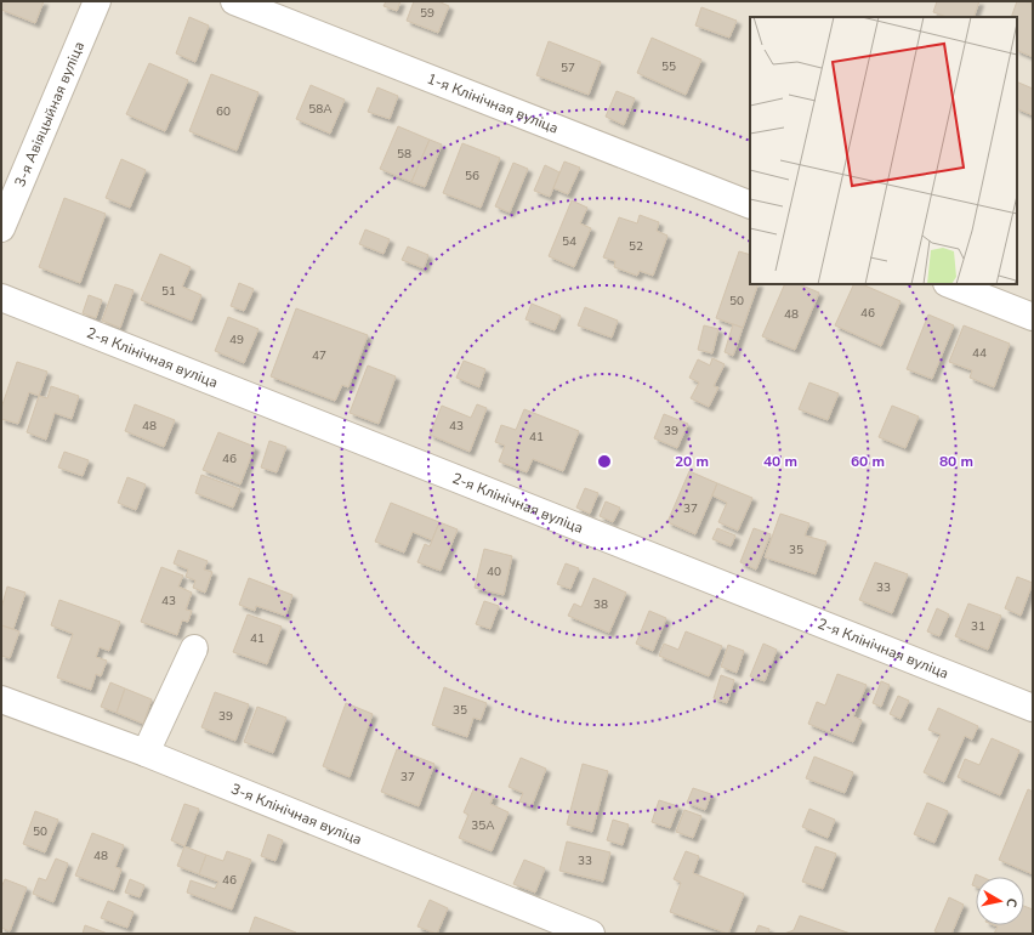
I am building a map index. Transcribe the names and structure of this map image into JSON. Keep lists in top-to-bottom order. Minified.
{"streets":{"street":["1-я Клінічная вуліца","3-я Авіяцыйная вуліца","2-я Клінічная вуліца","3-я Клінічная вуліца"]},"house_numbers":["59","55","57","58А","60","58","56","54","52","51","50","46","48","49","44","47","48","43","39","41","46","37","35","40","33","43","38","31","41","35","39","37","35А","50","48","33","46"],"north":"right","rings":["20 m","40 m","60 m","80 m"]}
